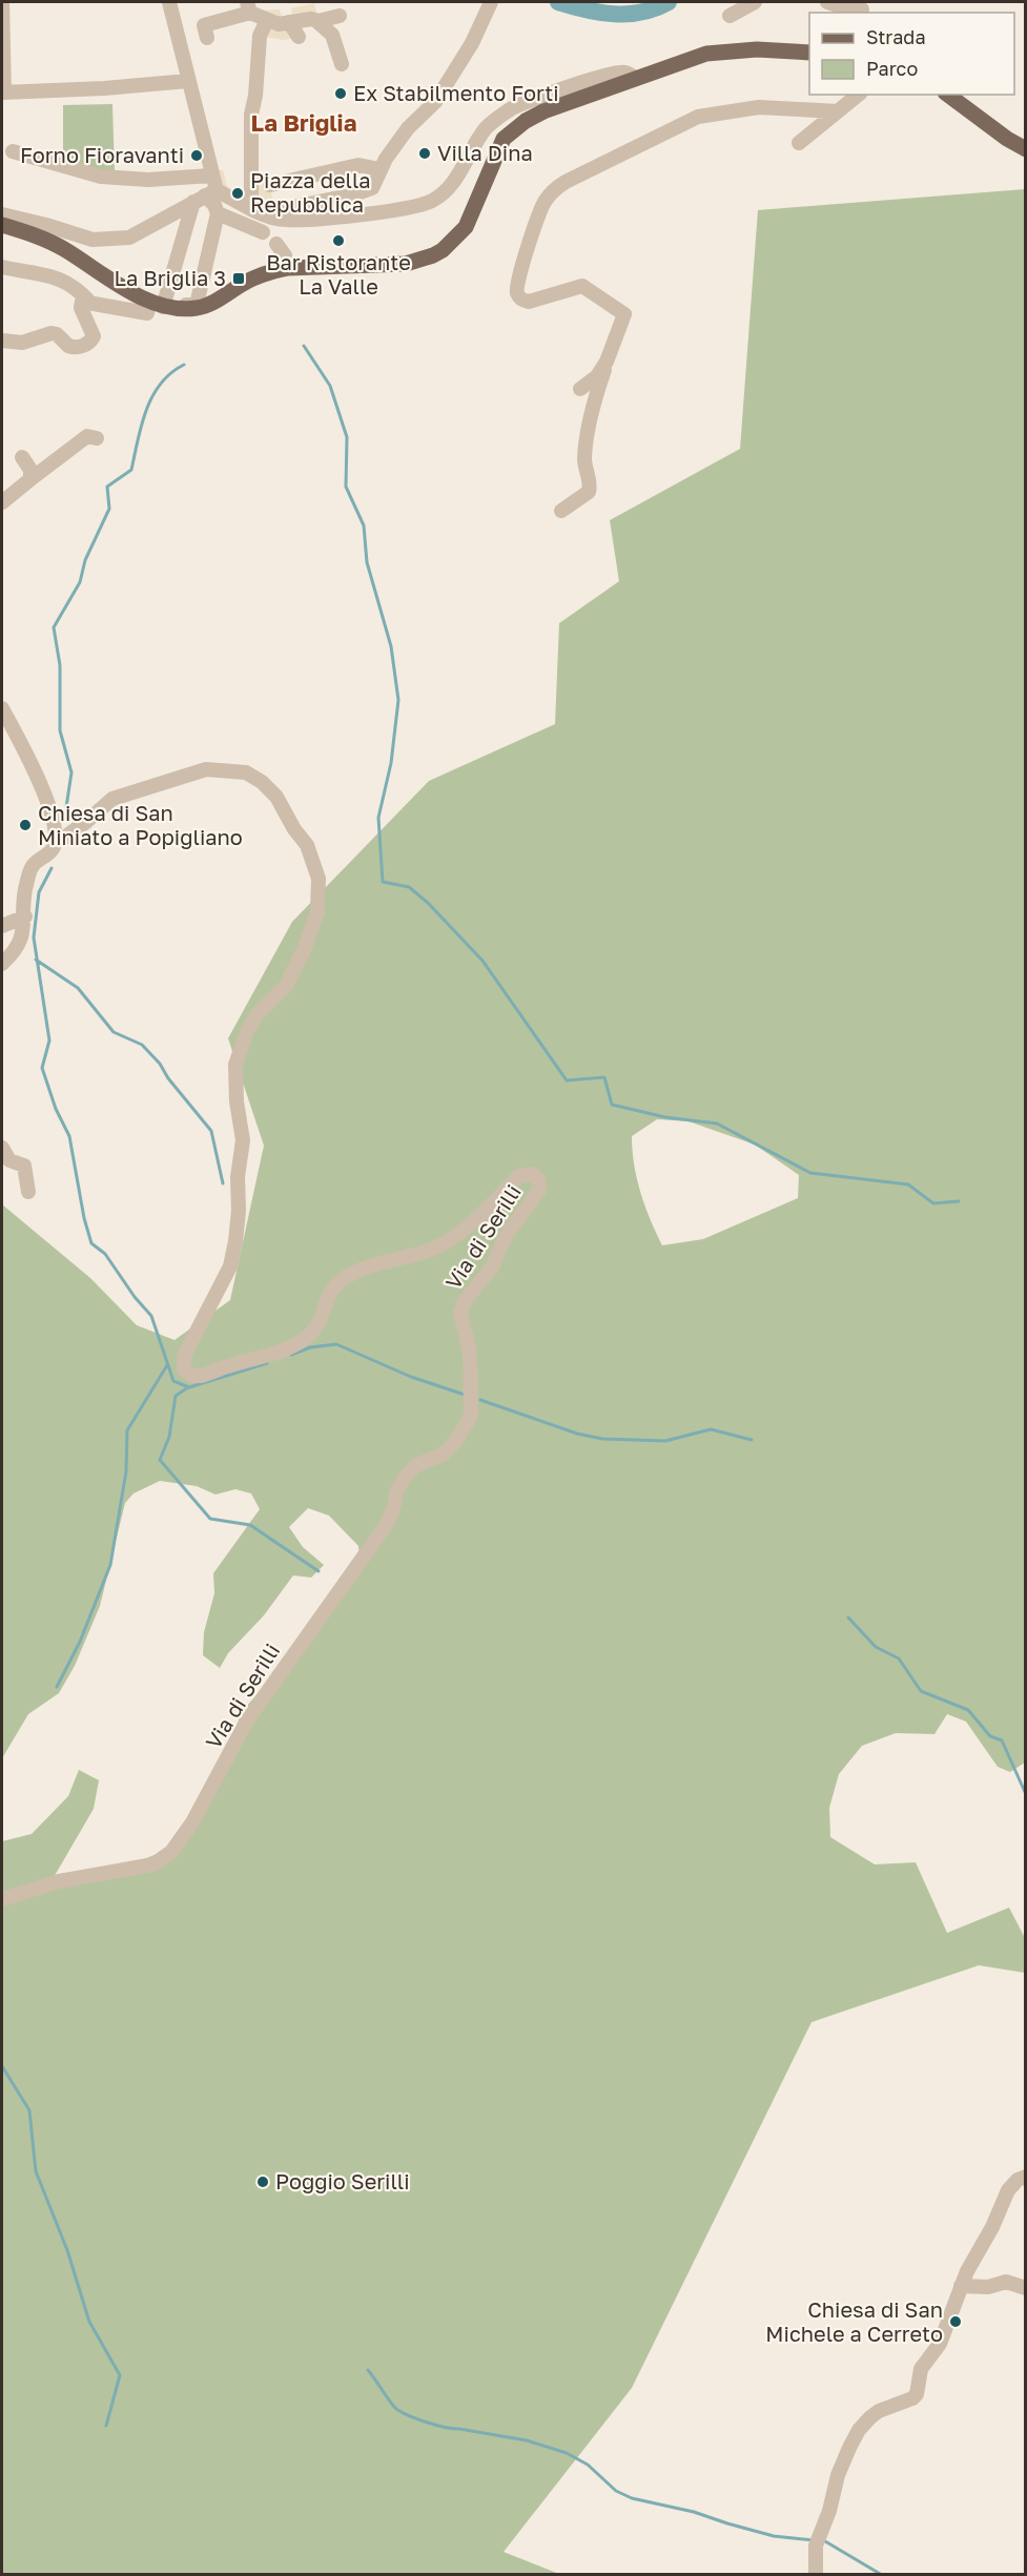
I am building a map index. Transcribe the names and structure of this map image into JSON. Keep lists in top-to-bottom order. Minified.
{"streets":{"street":["Via di Serilli"]},"districts":["La Briglia"],"places":{"other":["Ex Stabilmento Forti","Villa Dina","Forno Fioravanti","Piazza della Repubblica","Bar Ristorante La Valle","Chiesa di San Miniato a Popigliano","Poggio Serilli","Chiesa di San Michele a Cerreto"],"transit":["La Briglia 3"]},"legend":["Strada","Parco"]}
